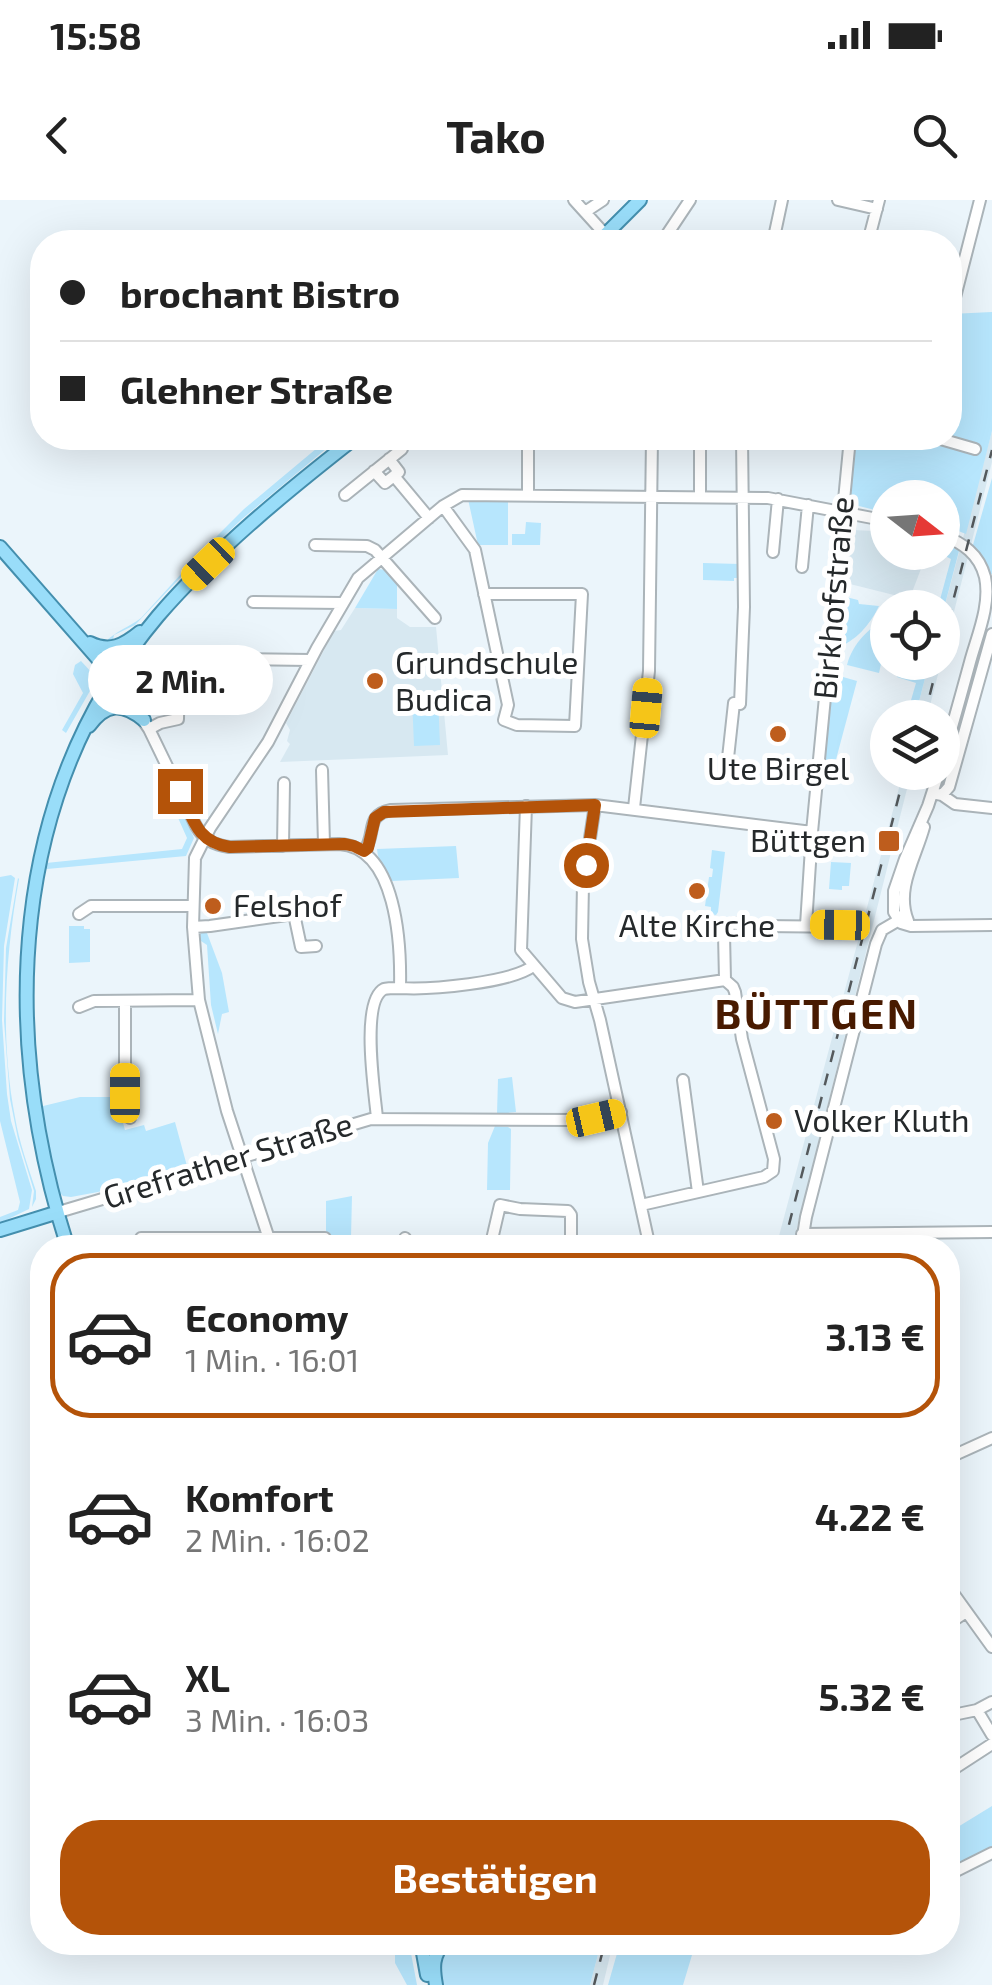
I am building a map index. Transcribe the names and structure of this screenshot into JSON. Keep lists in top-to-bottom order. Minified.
{"streets":{"street":["Birkhofstraße","Grefrather Straße"]},"districts":["BÜTTGEN"],"places":{"other":["Grundschule Budica","Ute Birgel","Alte Kirche","Felshof","Volker Kluth"],"transit":["Büttgen"]},"north":"right","page":{"status":"15:58","header":"Tako","banner":["brochant Bistro","Glehner Straße"],"bubble":"2 Min.","list":[{"name":"Economy","note":"1 Min. · 16:01","value":"3.13 €"},{"name":"Komfort","note":"2 Min. · 16:02","value":"4.22 €"},{"name":"XL","note":"3 Min. · 16:03","value":"5.32 €"}],"buttons":"Bestätigen"}}
